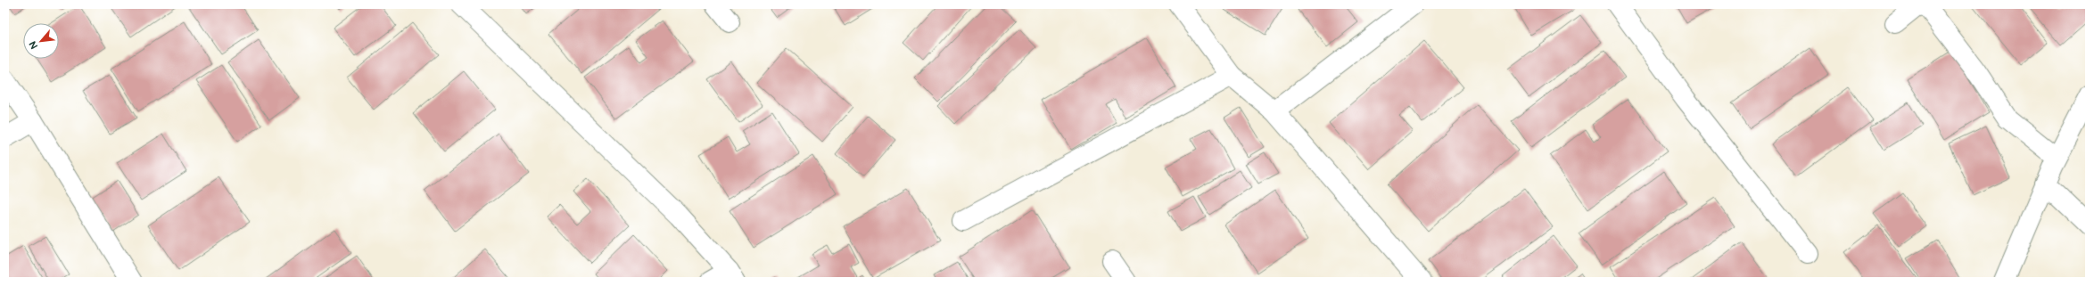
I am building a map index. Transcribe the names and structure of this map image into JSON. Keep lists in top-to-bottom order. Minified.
{"north":"bottom left"}
